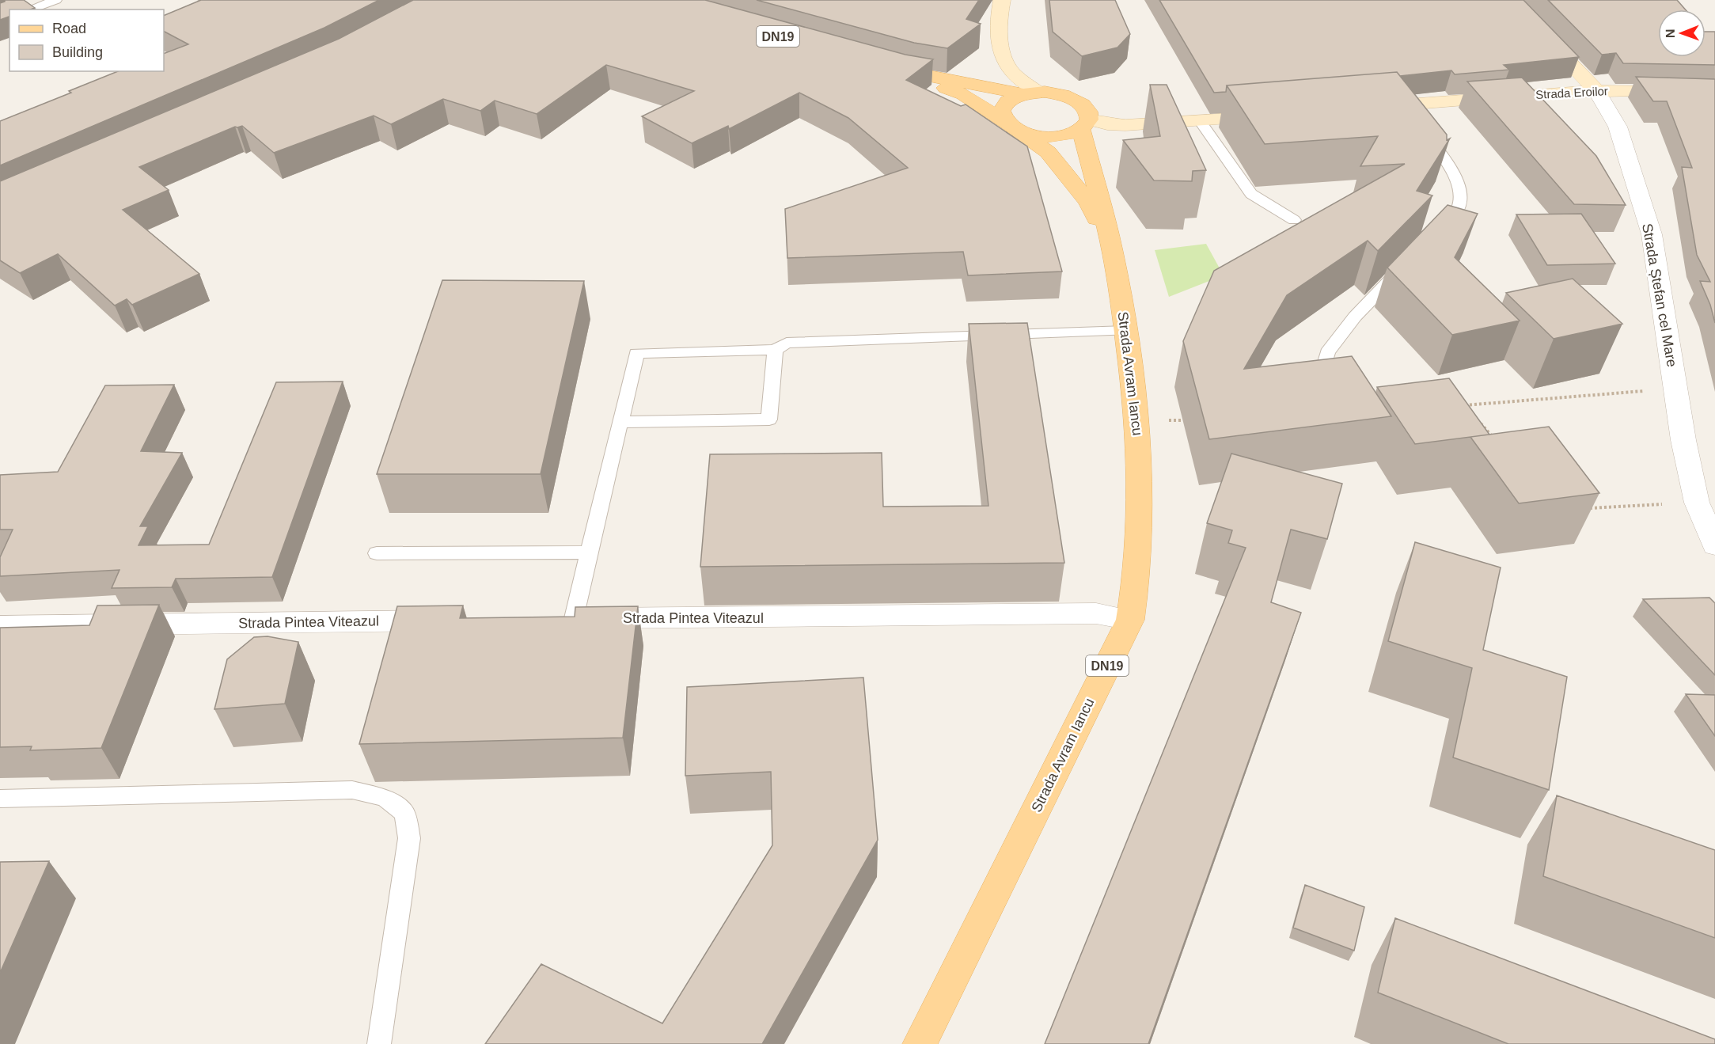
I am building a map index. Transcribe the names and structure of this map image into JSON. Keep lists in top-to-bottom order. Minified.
{"streets":{"main road":["DN19","Strada Eroilor","Strada Ștefan cel Mare","Strada Avram Iancu"],"street":["Strada Pintea Viteazul"]},"crossings":[["DN19","Strada Avram Iancu"],["Strada Eroilor","Strada Ștefan cel Mare"],["Strada Avram Iancu","Strada Pintea Viteazul"]],"legend":["Road","Building"],"north":"left"}
